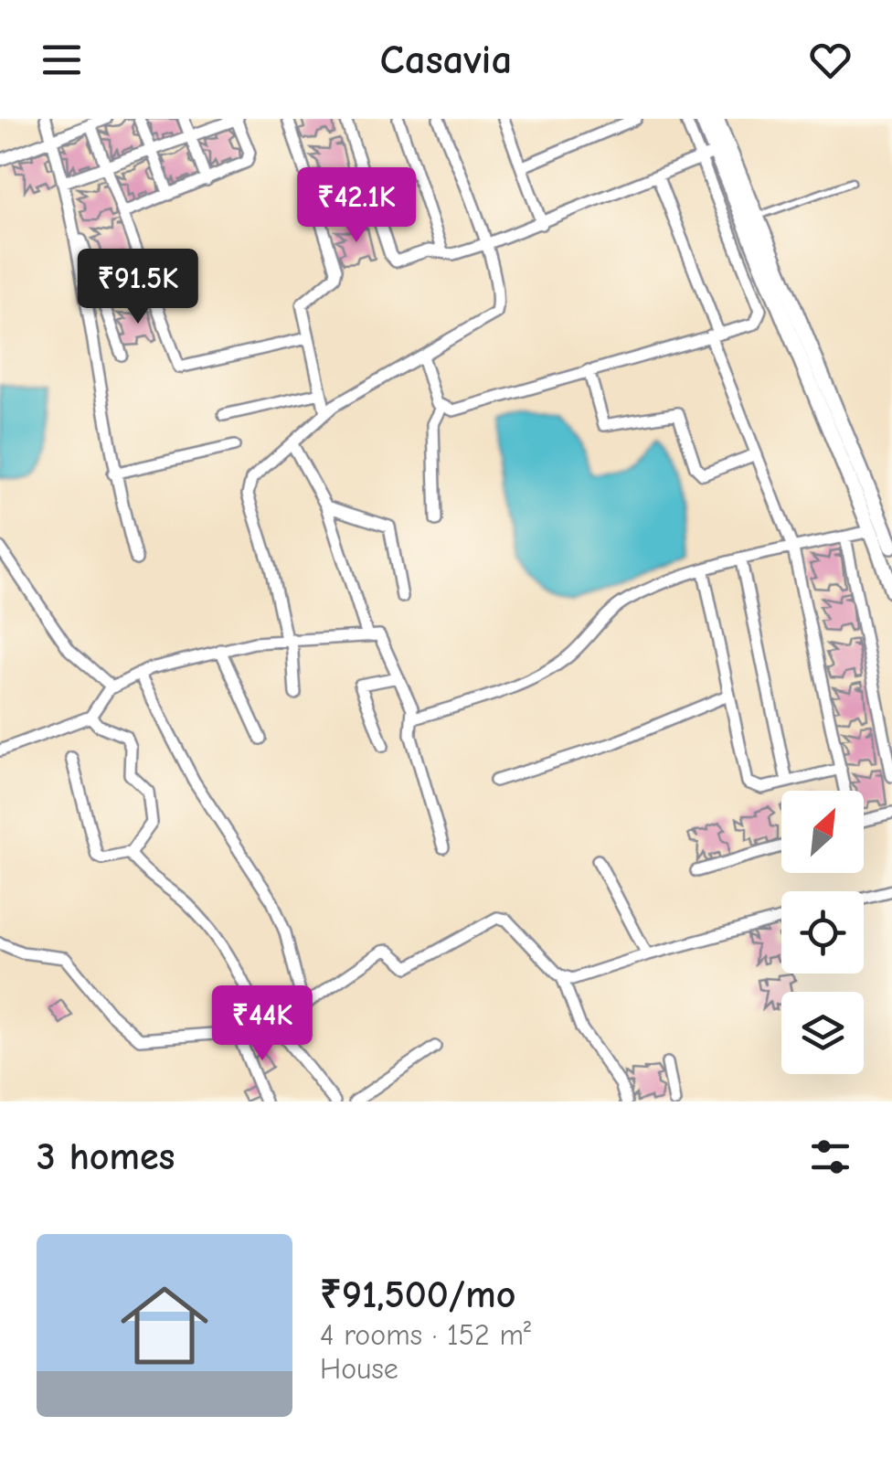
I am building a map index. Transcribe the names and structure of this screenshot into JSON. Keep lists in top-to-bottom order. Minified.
{"north":"top right","page":{"header":"Casavia","price":["₹42.1K","₹91.5K","₹44K"],"heading":"3 homes","list":[{"name":"₹91,500/mo","note":"4 rooms · 152 m² · House"}]}}
